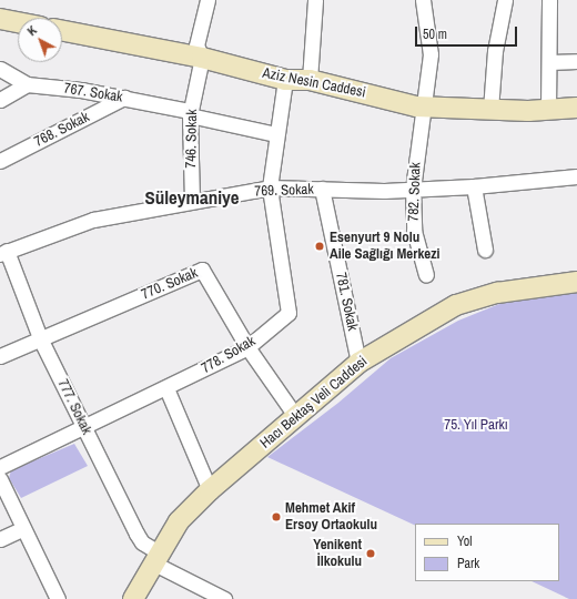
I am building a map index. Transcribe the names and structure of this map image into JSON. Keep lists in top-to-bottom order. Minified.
{"streets":{"street":["Aziz Nesin Caddesi","767. Sokak","768. Sokak","746. Sokak","769. Sokak","782. Sokak","770. Sokak","781. Sokak","778. Sokak","Hacı Bektaş Veli Caddesi","777. Sokak"]},"crossings":[["Aziz Nesin Caddesi","746. Sokak"],["Aziz Nesin Caddesi","782. Sokak"],["Aziz Nesin Caddesi","778. Sokak"],["767. Sokak","768. Sokak"],["767. Sokak","746. Sokak"],["767. Sokak","778. Sokak"],["746. Sokak","769. Sokak"],["769. Sokak","782. Sokak"],["769. Sokak","781. Sokak"],["769. Sokak","778. Sokak"],["769. Sokak","777. Sokak"],["770. Sokak","778. Sokak"],["770. Sokak","Hacı Bektaş Veli Caddesi"],["770. Sokak","777. Sokak"],["781. Sokak","Hacı Bektaş Veli Caddesi"],["778. Sokak","777. Sokak"],["Hacı Bektaş Veli Caddesi","777. Sokak"]],"districts":["Süleymaniye"],"parks":["75. Yıl Parkı"],"places":["Esenyurt 9 Nolu Aile Sağlığı Merkezi","Mehmet Akif Ersoy Ortaokulu","Yenikent İlkokulu"],"legend":["Yol","Park"],"scale_bar":"50 m","north":"top left"}
